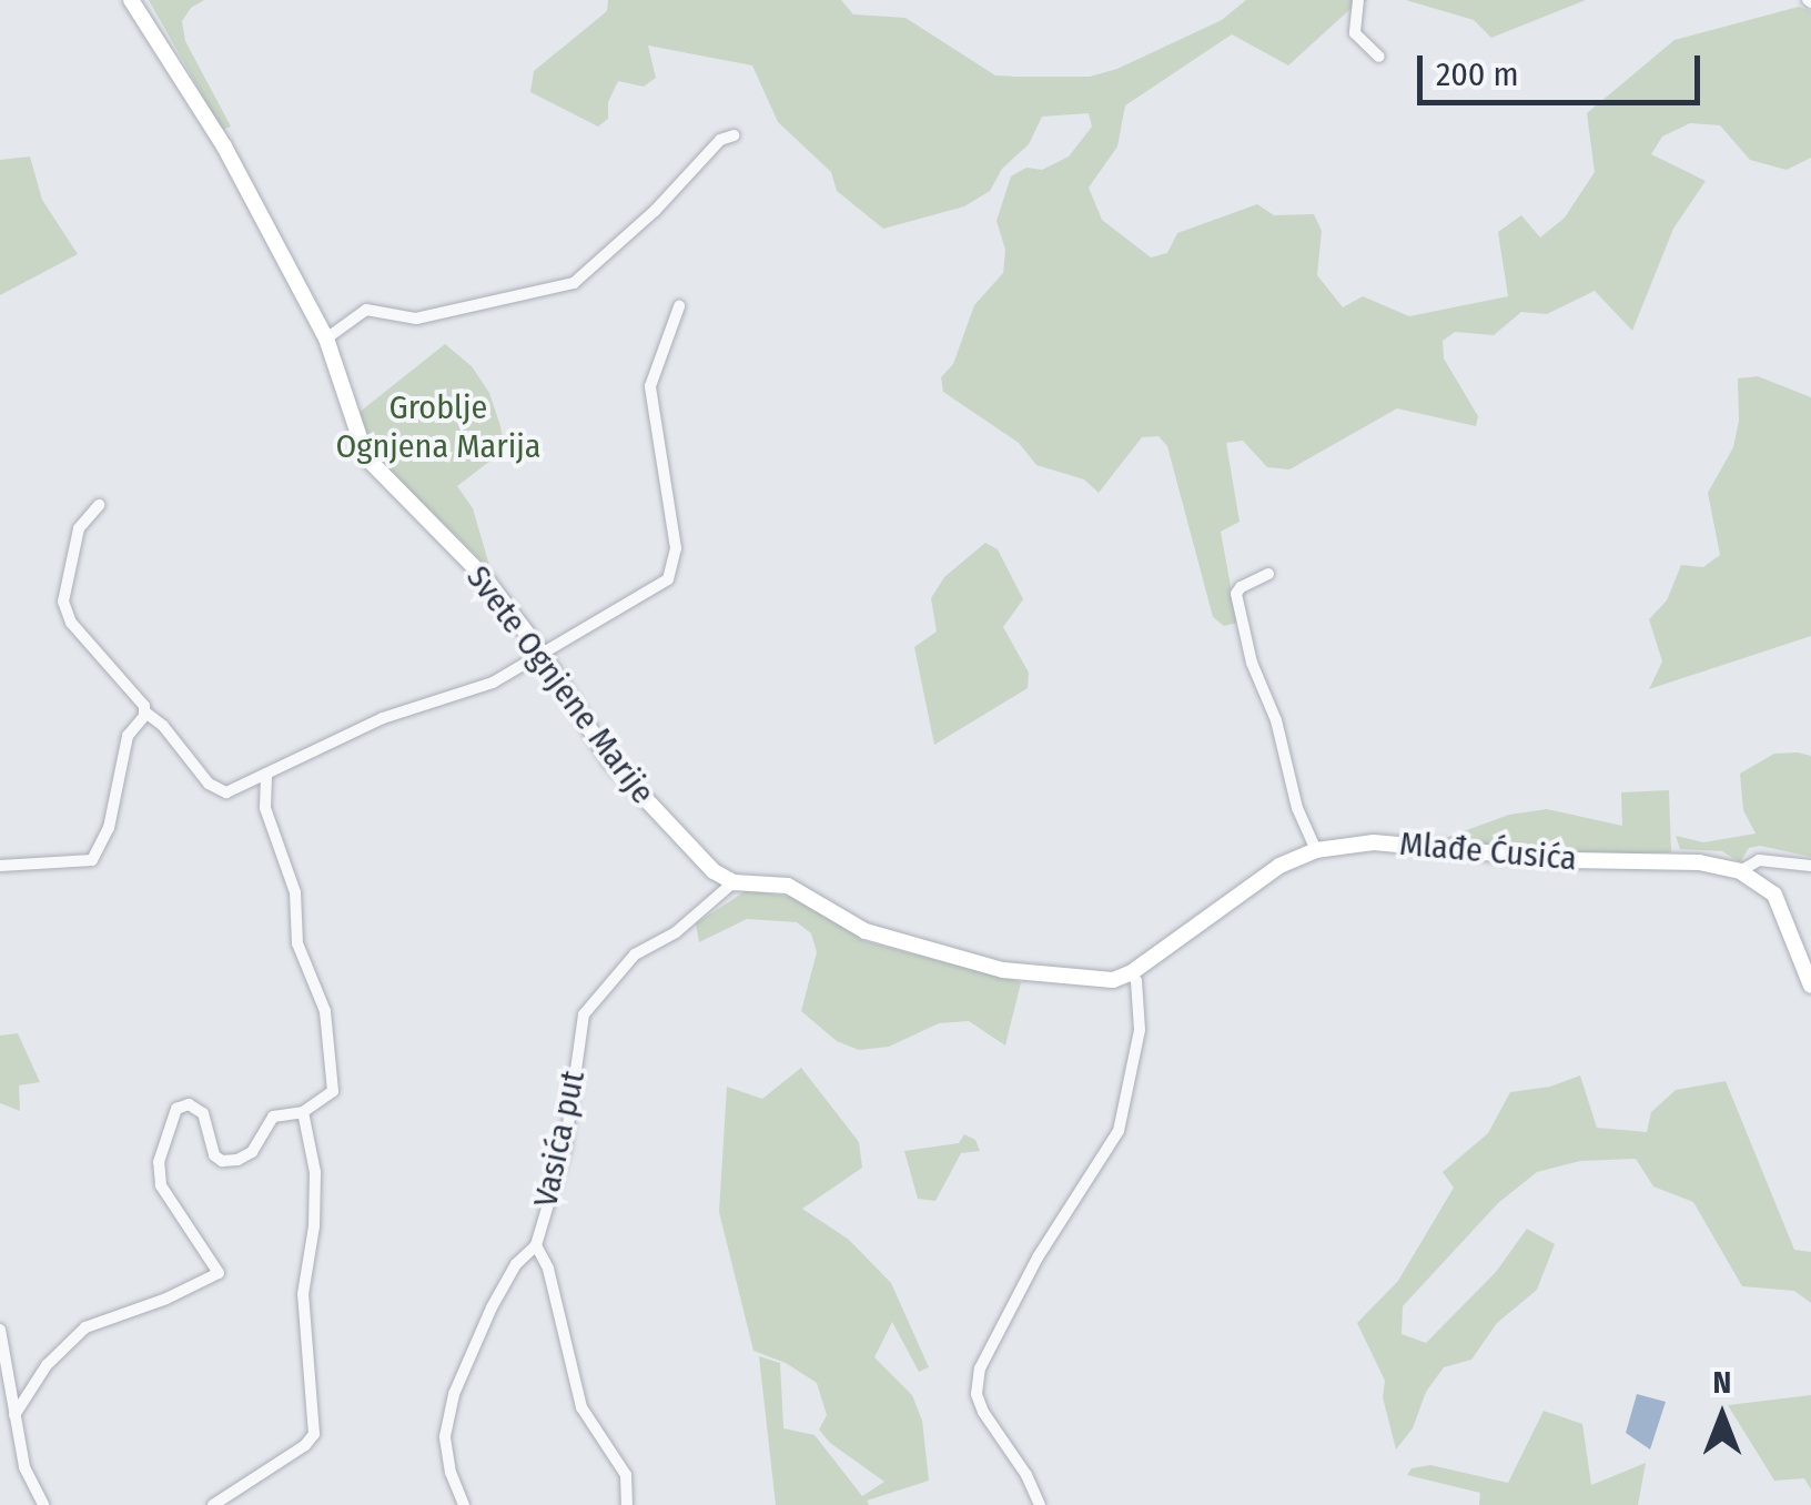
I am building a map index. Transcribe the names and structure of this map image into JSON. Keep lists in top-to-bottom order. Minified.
{"streets":{"street":["Svete Ognjene Marije","Mlađe Ćusića","Vasića put"]},"crossings":[["Svete Ognjene Marije","Vasića put"]],"parks":["Groblje Ognjena Marija"],"scale_bar":"200 m","north":"top"}
